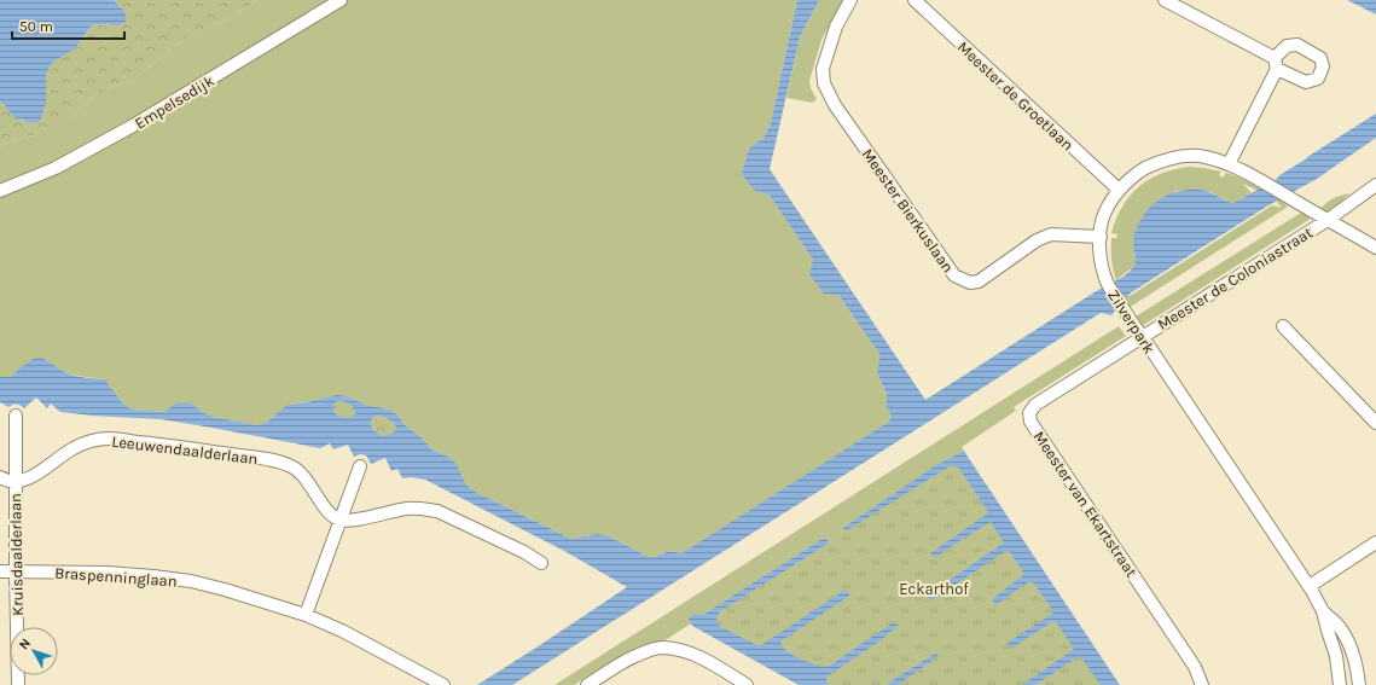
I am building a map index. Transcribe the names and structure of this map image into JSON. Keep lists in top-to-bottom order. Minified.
{"streets":{"street":["Meester de Groetlaan","Empelsedijk","Meester Bierkuslaan","Meester de Coloniastraat","Zilverpark","Leeuwendaalderlaan","Meester van Ekartstraat","Kruisdaalderlaan","Braspenninglaan"]},"crossings":[["Meester de Groetlaan","Zilverpark"],["Meester Bierkuslaan","Zilverpark"],["Meester de Coloniastraat","Zilverpark"],["Meester de Coloniastraat","Meester van Ekartstraat"],["Zilverpark","Meester van Ekartstraat"],["Leeuwendaalderlaan","Kruisdaalderlaan"],["Kruisdaalderlaan","Braspenninglaan"]],"parks":["Eckarthof"],"scale_bar":"50 m","north":"top left"}
